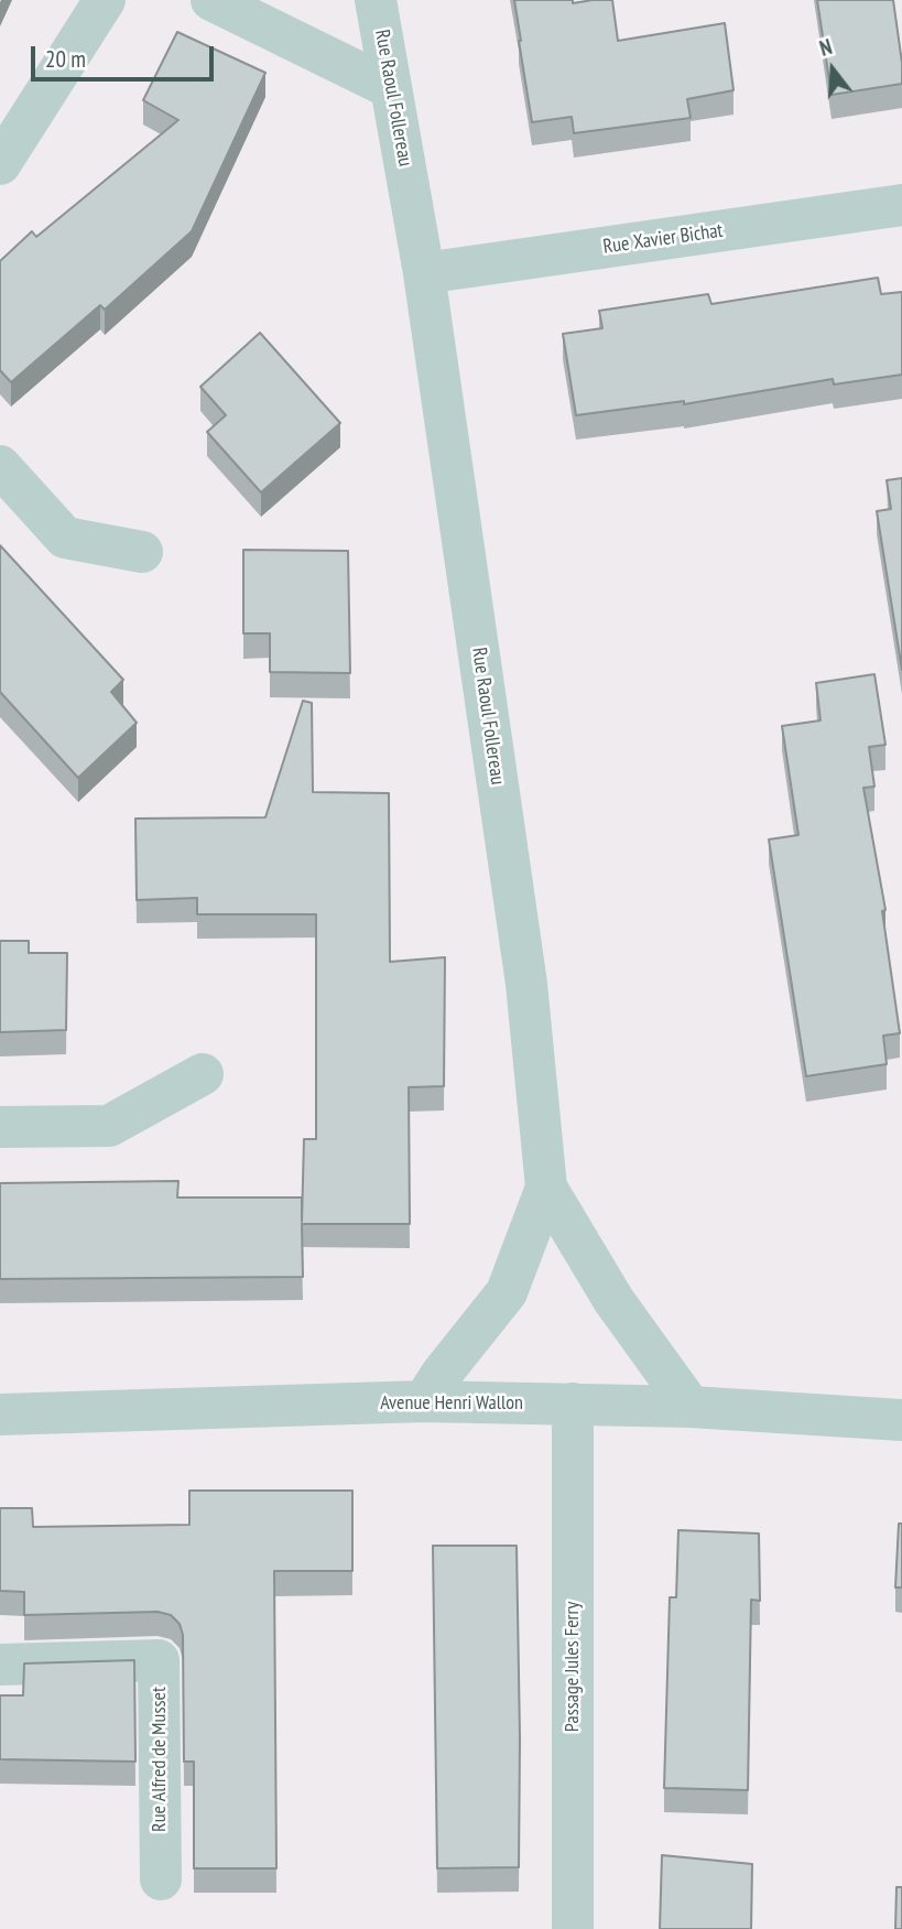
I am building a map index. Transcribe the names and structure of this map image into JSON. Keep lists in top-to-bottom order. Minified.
{"streets":{"street":["Rue Raoul Follereau","Rue Xavier Bichat","Avenue Henri Wallon","Passage Jules Ferry","Rue Alfred de Musset"]},"crossings":[["Rue Raoul Follereau","Rue Xavier Bichat"],["Rue Raoul Follereau","Avenue Henri Wallon"],["Avenue Henri Wallon","Passage Jules Ferry"]],"scale_bar":"20 m","north":"top"}
